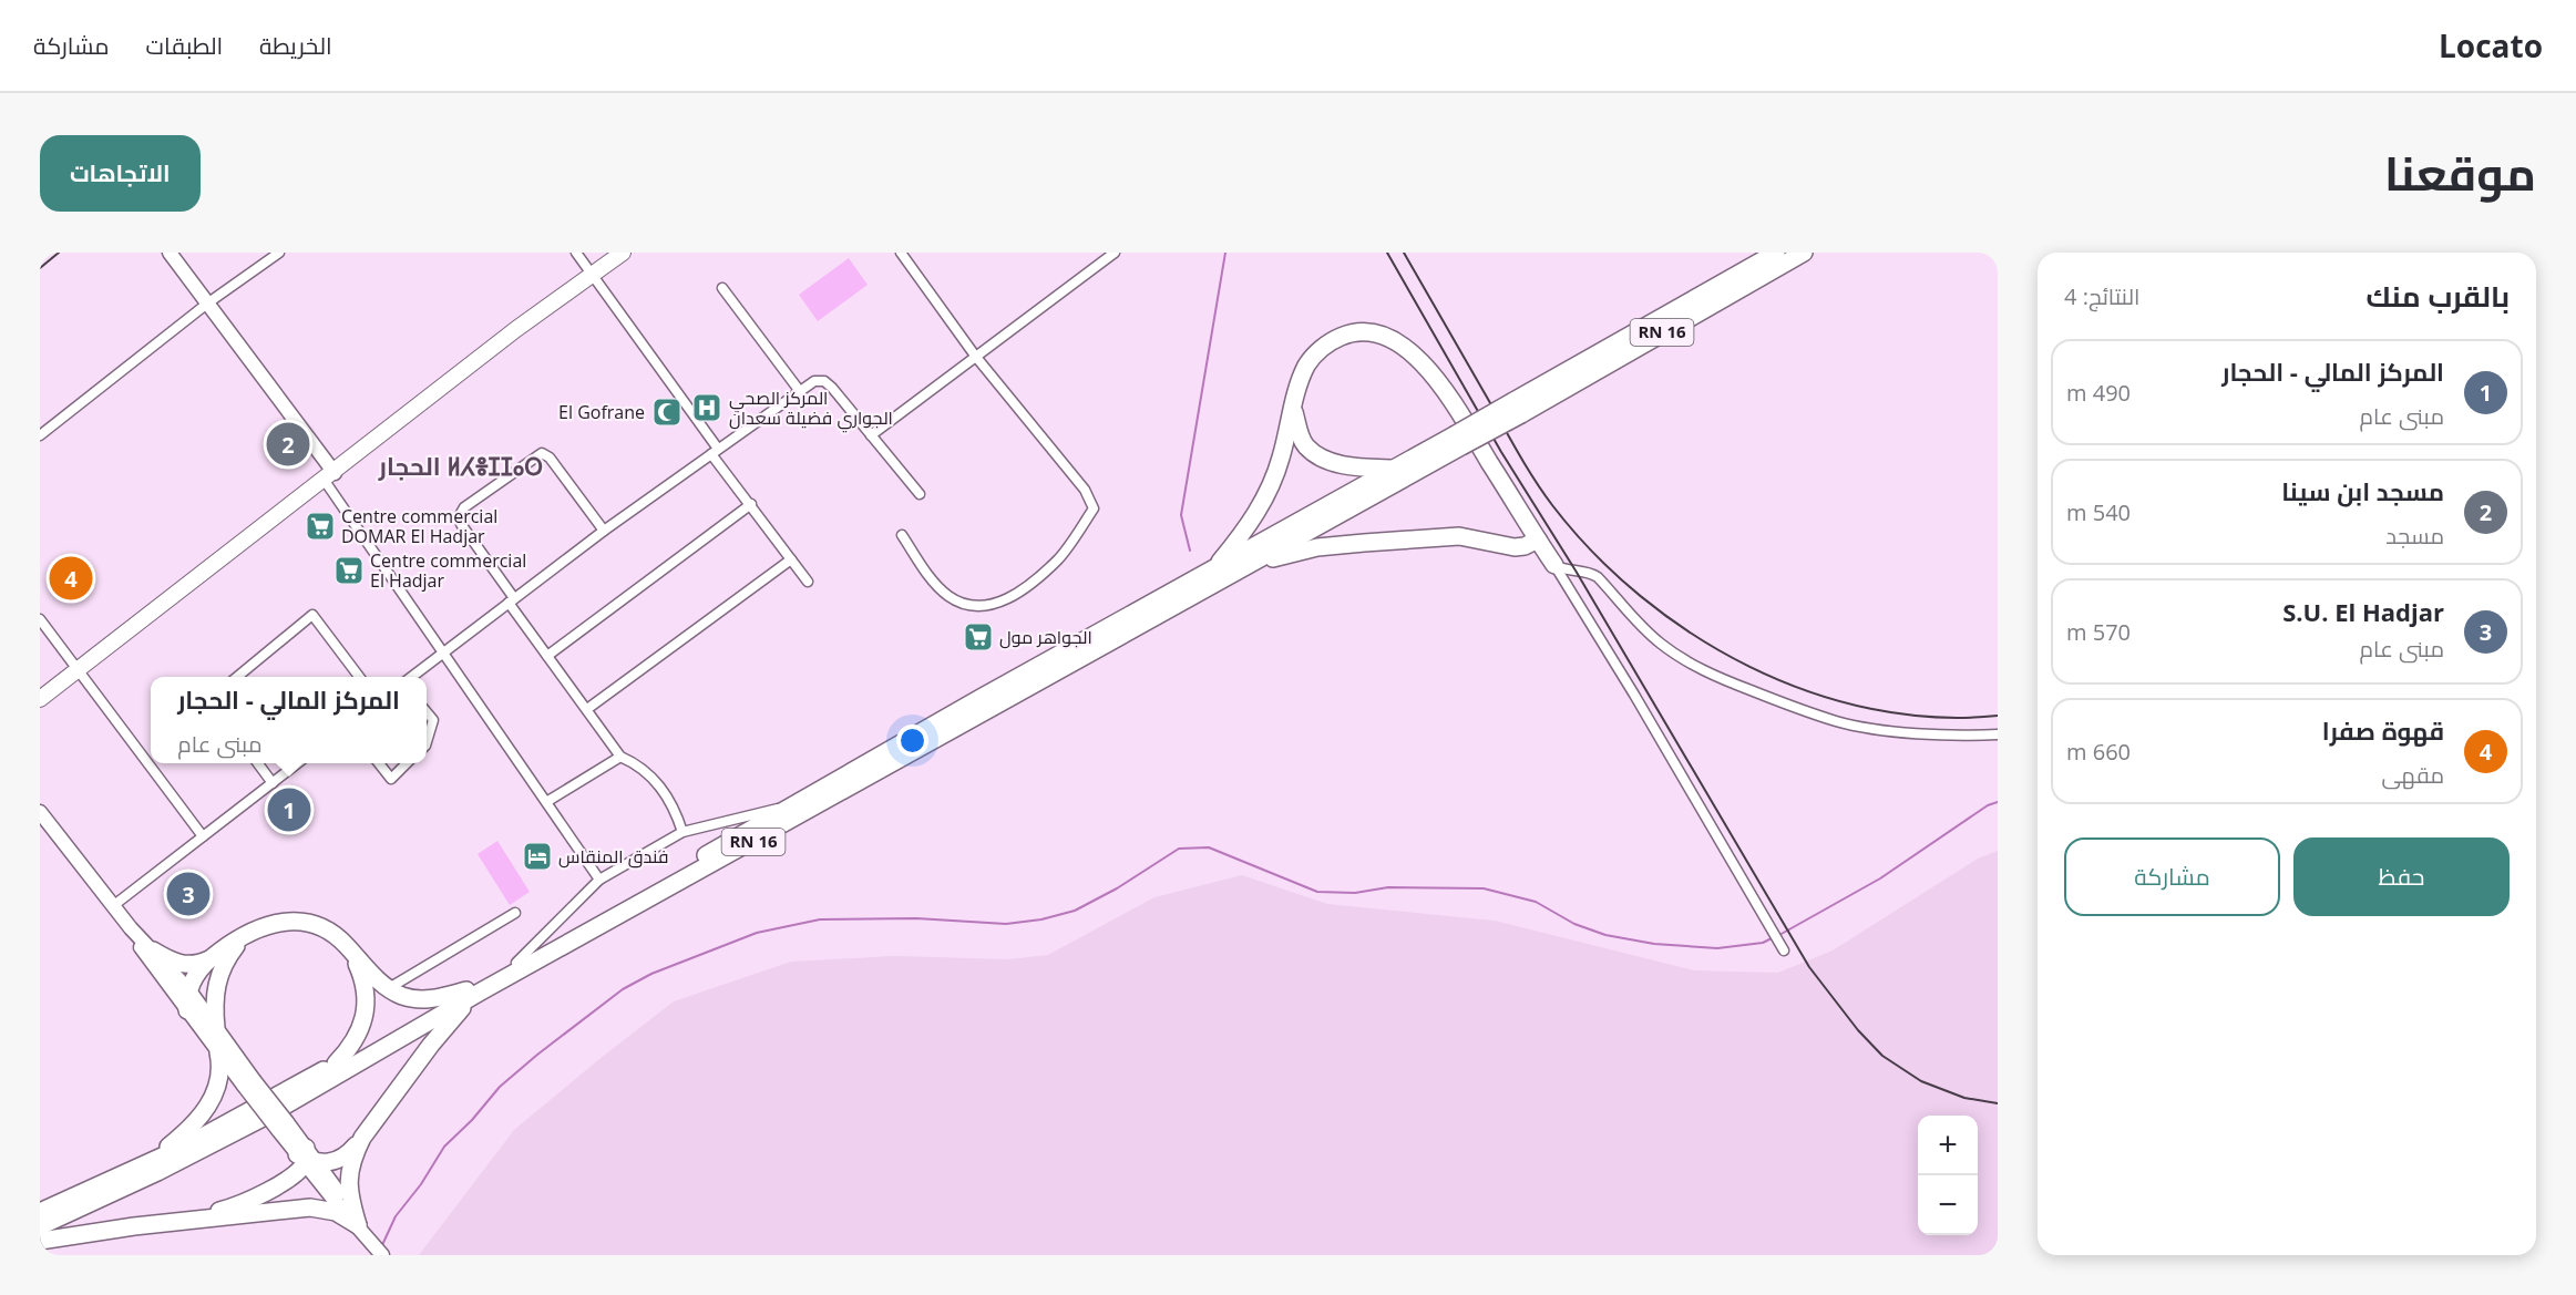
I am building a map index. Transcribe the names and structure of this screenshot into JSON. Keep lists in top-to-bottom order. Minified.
{"streets":{"highway":["RN 16"]},"districts":["الحجار ⵍⵃⴻⵊⵊⴰⵔ"],"places":{"hospital":["المركز الصحي الجواري فضيلة سعدان"],"mosque":["El Gofrane"],"supermarket":["Centre commercial DOMAR El Hadjar","Centre commercial El Hadjar","الجواهر مول"],"hotel":["فندق المنقاس"]},"page":{"header":"Locato","nav":["الخريطة","الطبقات","مشاركة"],"title":"موقعنا","buttons":["الاتجاهات",["حفظ","مشاركة"]],"heading":["بالقرب منك","النتائج: 4"],"list":[{"mark":"1","name":"المركز المالي - الحجار","note":"مبنى عام","value":"490 m"},{"mark":"2","name":"مسجد ابن سينا","note":"مسجد","value":"540 m"},{"mark":"3","name":"S.U. El Hadjar","note":"مبنى عام","value":"570 m"},{"mark":"4","name":"قهوة صفرا","note":"مقهى","value":"660 m"}],"pins":["2","4","1","3"],"popup":["المركز المالي - الحجار","مبنى عام"],"map_buttons":["+","−"]}}
